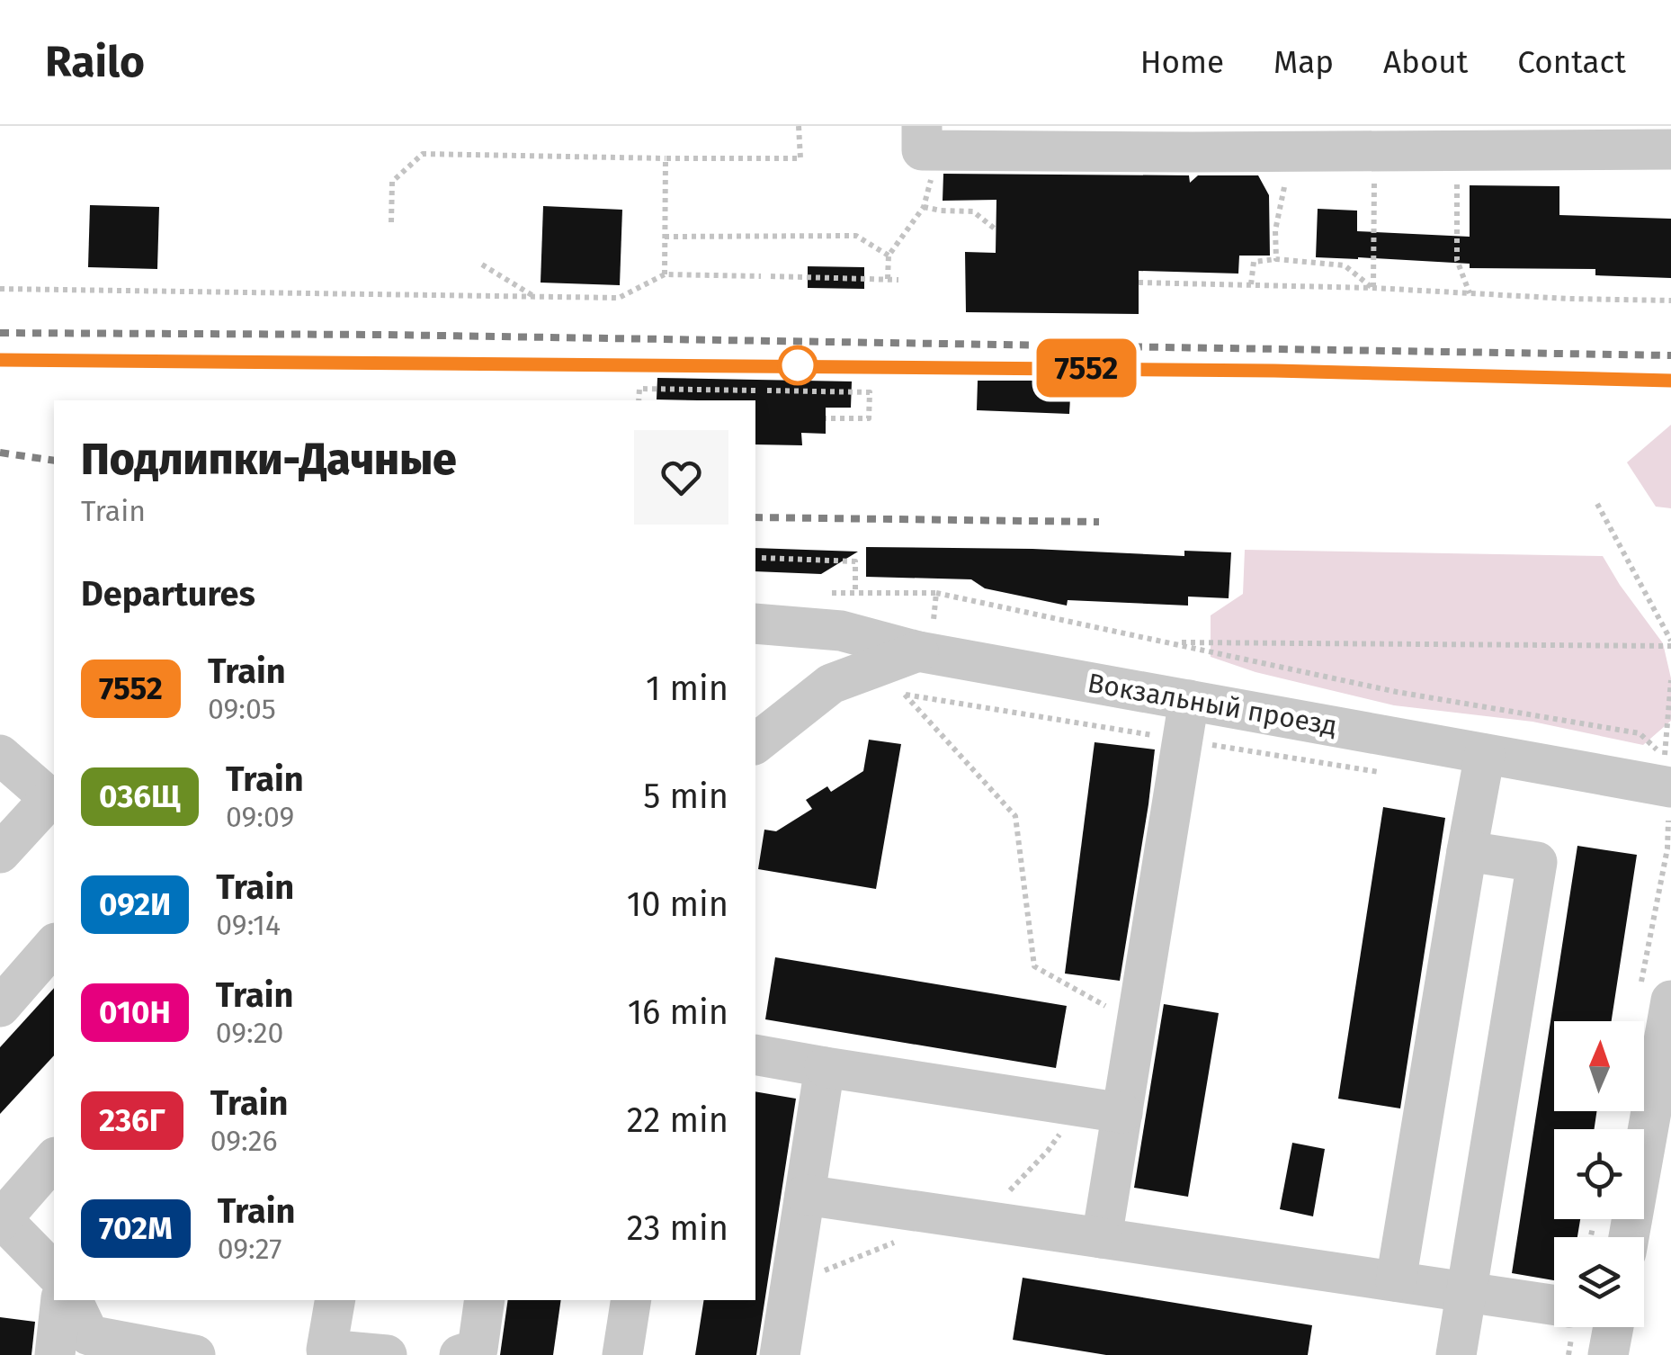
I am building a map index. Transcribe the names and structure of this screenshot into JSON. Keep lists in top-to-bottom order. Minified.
{"streets":{"street":["Вокзальный проезд"]},"north":"top","page":{"header":"Railo","nav":["Home","Map","About","Contact"],"on_map":"7552","heading":[["Подлипки-Дачные","Train"],"Departures"],"list":[{"mark":"7552","name":"Train","note":"09:05","value":"1 min"},{"mark":"036Щ","name":"Train","note":"09:09","value":"5 min"},{"mark":"092И","name":"Train","note":"09:14","value":"10 min"},{"mark":"010Н","name":"Train","note":"09:20","value":"16 min"},{"mark":"236Г","name":"Train","note":"09:26","value":"22 min"},{"mark":"702М","name":"Train","note":"09:27","value":"23 min"}]}}
